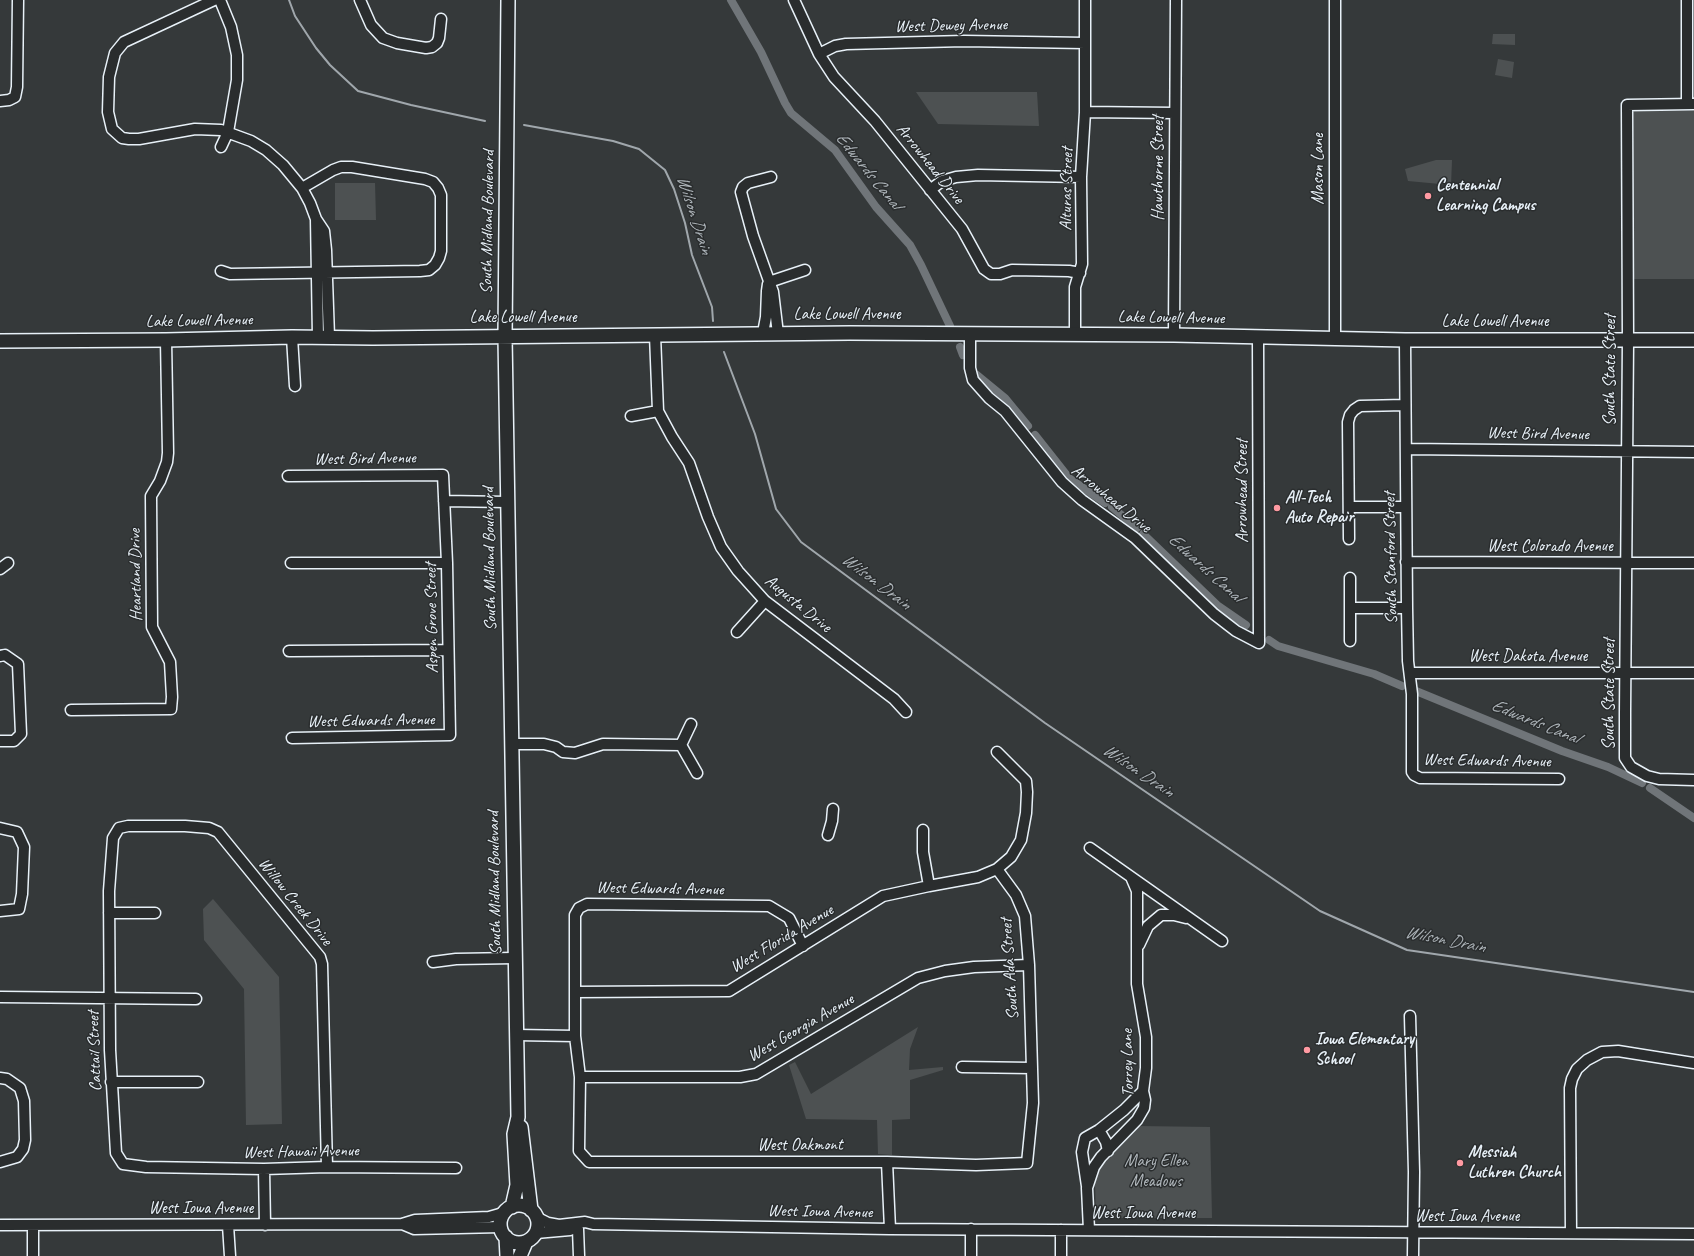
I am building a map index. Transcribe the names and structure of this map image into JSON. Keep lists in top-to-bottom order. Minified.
{"streets":{"main road":["South Midland Boulevard","Lake Lowell Avenue"],"street":["West Dewey Avenue","Arrowhead Drive","Hawthorne Street","Mason Lane","Alturas Street","South State Street","West Bird Avenue","Arrowhead Street","West Colorado Avenue","South Stanford Street","Heartland Drive","Augusta Drive","Aspen Grove Street","West Dakota Avenue","West Edwards Avenue","Willow Creek Drive","West Florida Avenue","South Ada Street","West Georgia Avenue","Cattail Street","Torrey Lane","West Oakmont","West Hawaii Avenue","West Iowa Avenue"]},"crossings":[["West Dewey Avenue","Arrowhead Drive"],["West Dewey Avenue","Alturas Street"],["Arrowhead Drive","Alturas Street"],["Arrowhead Drive","Lake Lowell Avenue"],["Arrowhead Drive","Arrowhead Street"],["Hawthorne Street","Lake Lowell Avenue"],["Mason Lane","Lake Lowell Avenue"],["Alturas Street","Lake Lowell Avenue"],["South Midland Boulevard","Lake Lowell Avenue"],["South Midland Boulevard","West Iowa Avenue"],["Lake Lowell Avenue","South State Street"],["Lake Lowell Avenue","Arrowhead Street"],["Lake Lowell Avenue","South Stanford Street"],["Lake Lowell Avenue","Heartland Drive"],["Lake Lowell Avenue","Augusta Drive"],["South State Street","West Bird Avenue"],["South State Street","West Colorado Avenue"],["South State Street","West Dakota Avenue"],["West Bird Avenue","South Stanford Street"],["West Bird Avenue","Aspen Grove Street"],["West Colorado Avenue","South Stanford Street"],["South Stanford Street","West Dakota Avenue"],["South Stanford Street","West Edwards Avenue"],["Aspen Grove Street","West Edwards Avenue"],["West Edwards Avenue","West Florida Avenue"],["West Edwards Avenue","West Georgia Avenue"],["West Edwards Avenue","West Oakmont"],["Willow Creek Drive","Cattail Street"],["Willow Creek Drive","West Hawaii Avenue"],["West Florida Avenue","South Ada Street"],["South Ada Street","West Georgia Avenue"],["South Ada Street","West Oakmont"],["Cattail Street","West Hawaii Avenue"],["Torrey Lane","West Iowa Avenue"]],"water":["Edwards Canal","Wilson Drain"],"parks":["Mary Ellen Meadows"],"places":["Centennial Learning Campus","All-Tech Auto Repair","Iowa Elementary School","Messiah Luthren Church"]}
